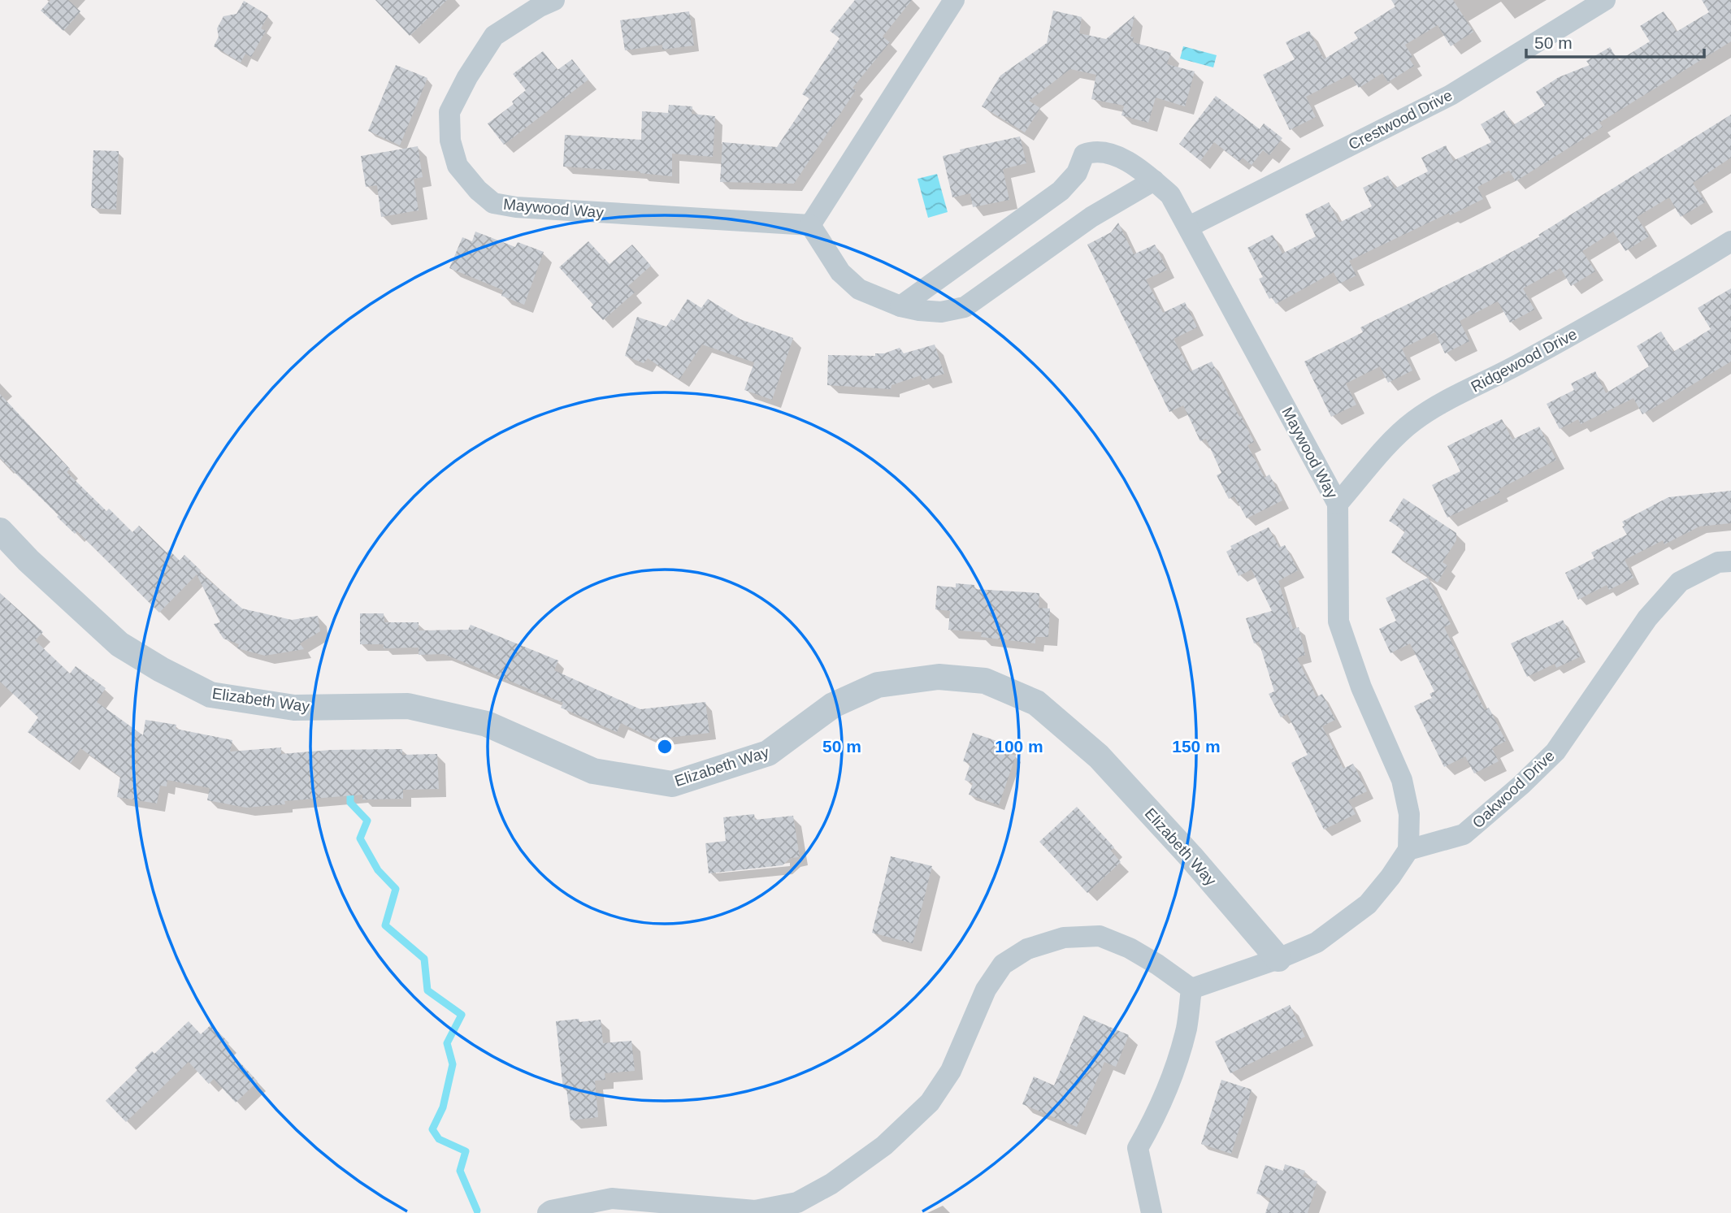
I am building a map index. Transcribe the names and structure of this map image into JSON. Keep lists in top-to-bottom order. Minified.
{"streets":{"street":["Crestwood Drive","Maywood Way","Ridgewood Drive","Elizabeth Way","Oakwood Drive"]},"crossings":[["Crestwood Drive","Maywood Way"],["Maywood Way","Ridgewood Drive"],["Maywood Way","Oakwood Drive"]],"scale_bar":"50 m","rings":["50 m","100 m","150 m"]}
